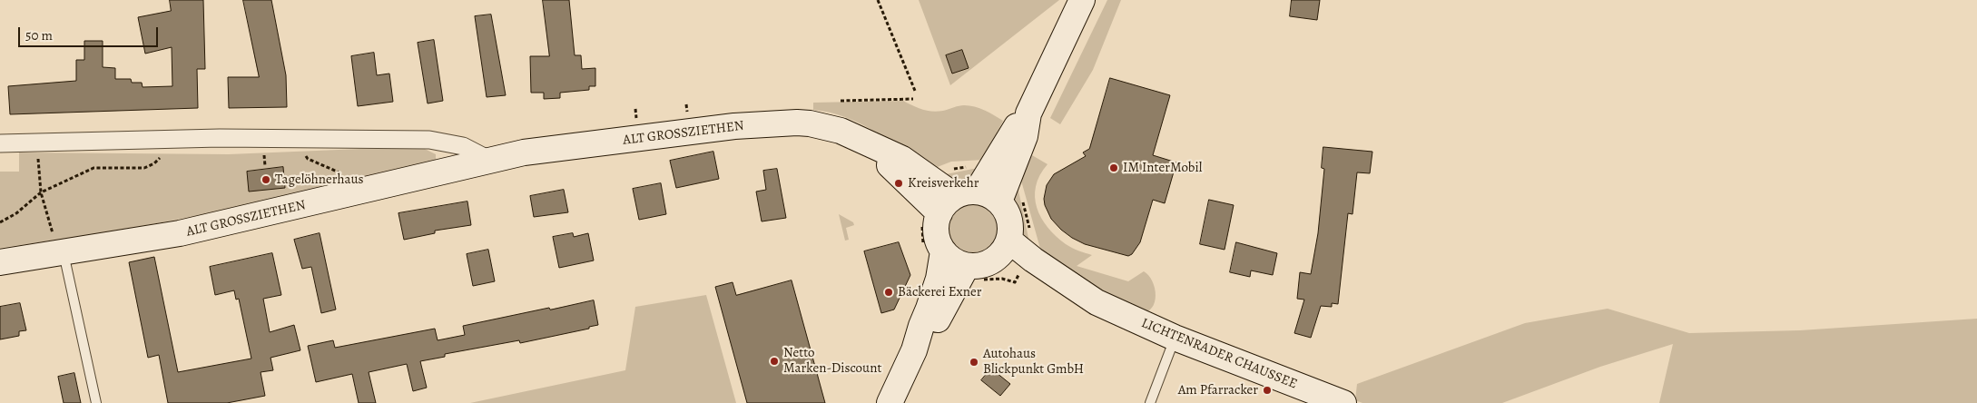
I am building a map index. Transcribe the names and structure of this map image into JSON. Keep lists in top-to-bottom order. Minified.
{"streets":{"street":["ALT GROSSZIETHEN","LICHTENRADER CHAUSSEE"]},"places":["IM InterMobil","Tagelöhnerhaus","Kreisverkehr","Bäckerei Exner","Netto Marken-Discount","Autohaus Blickpunkt GmbH","Am Pfarracker"],"scale_bar":"50 m"}
